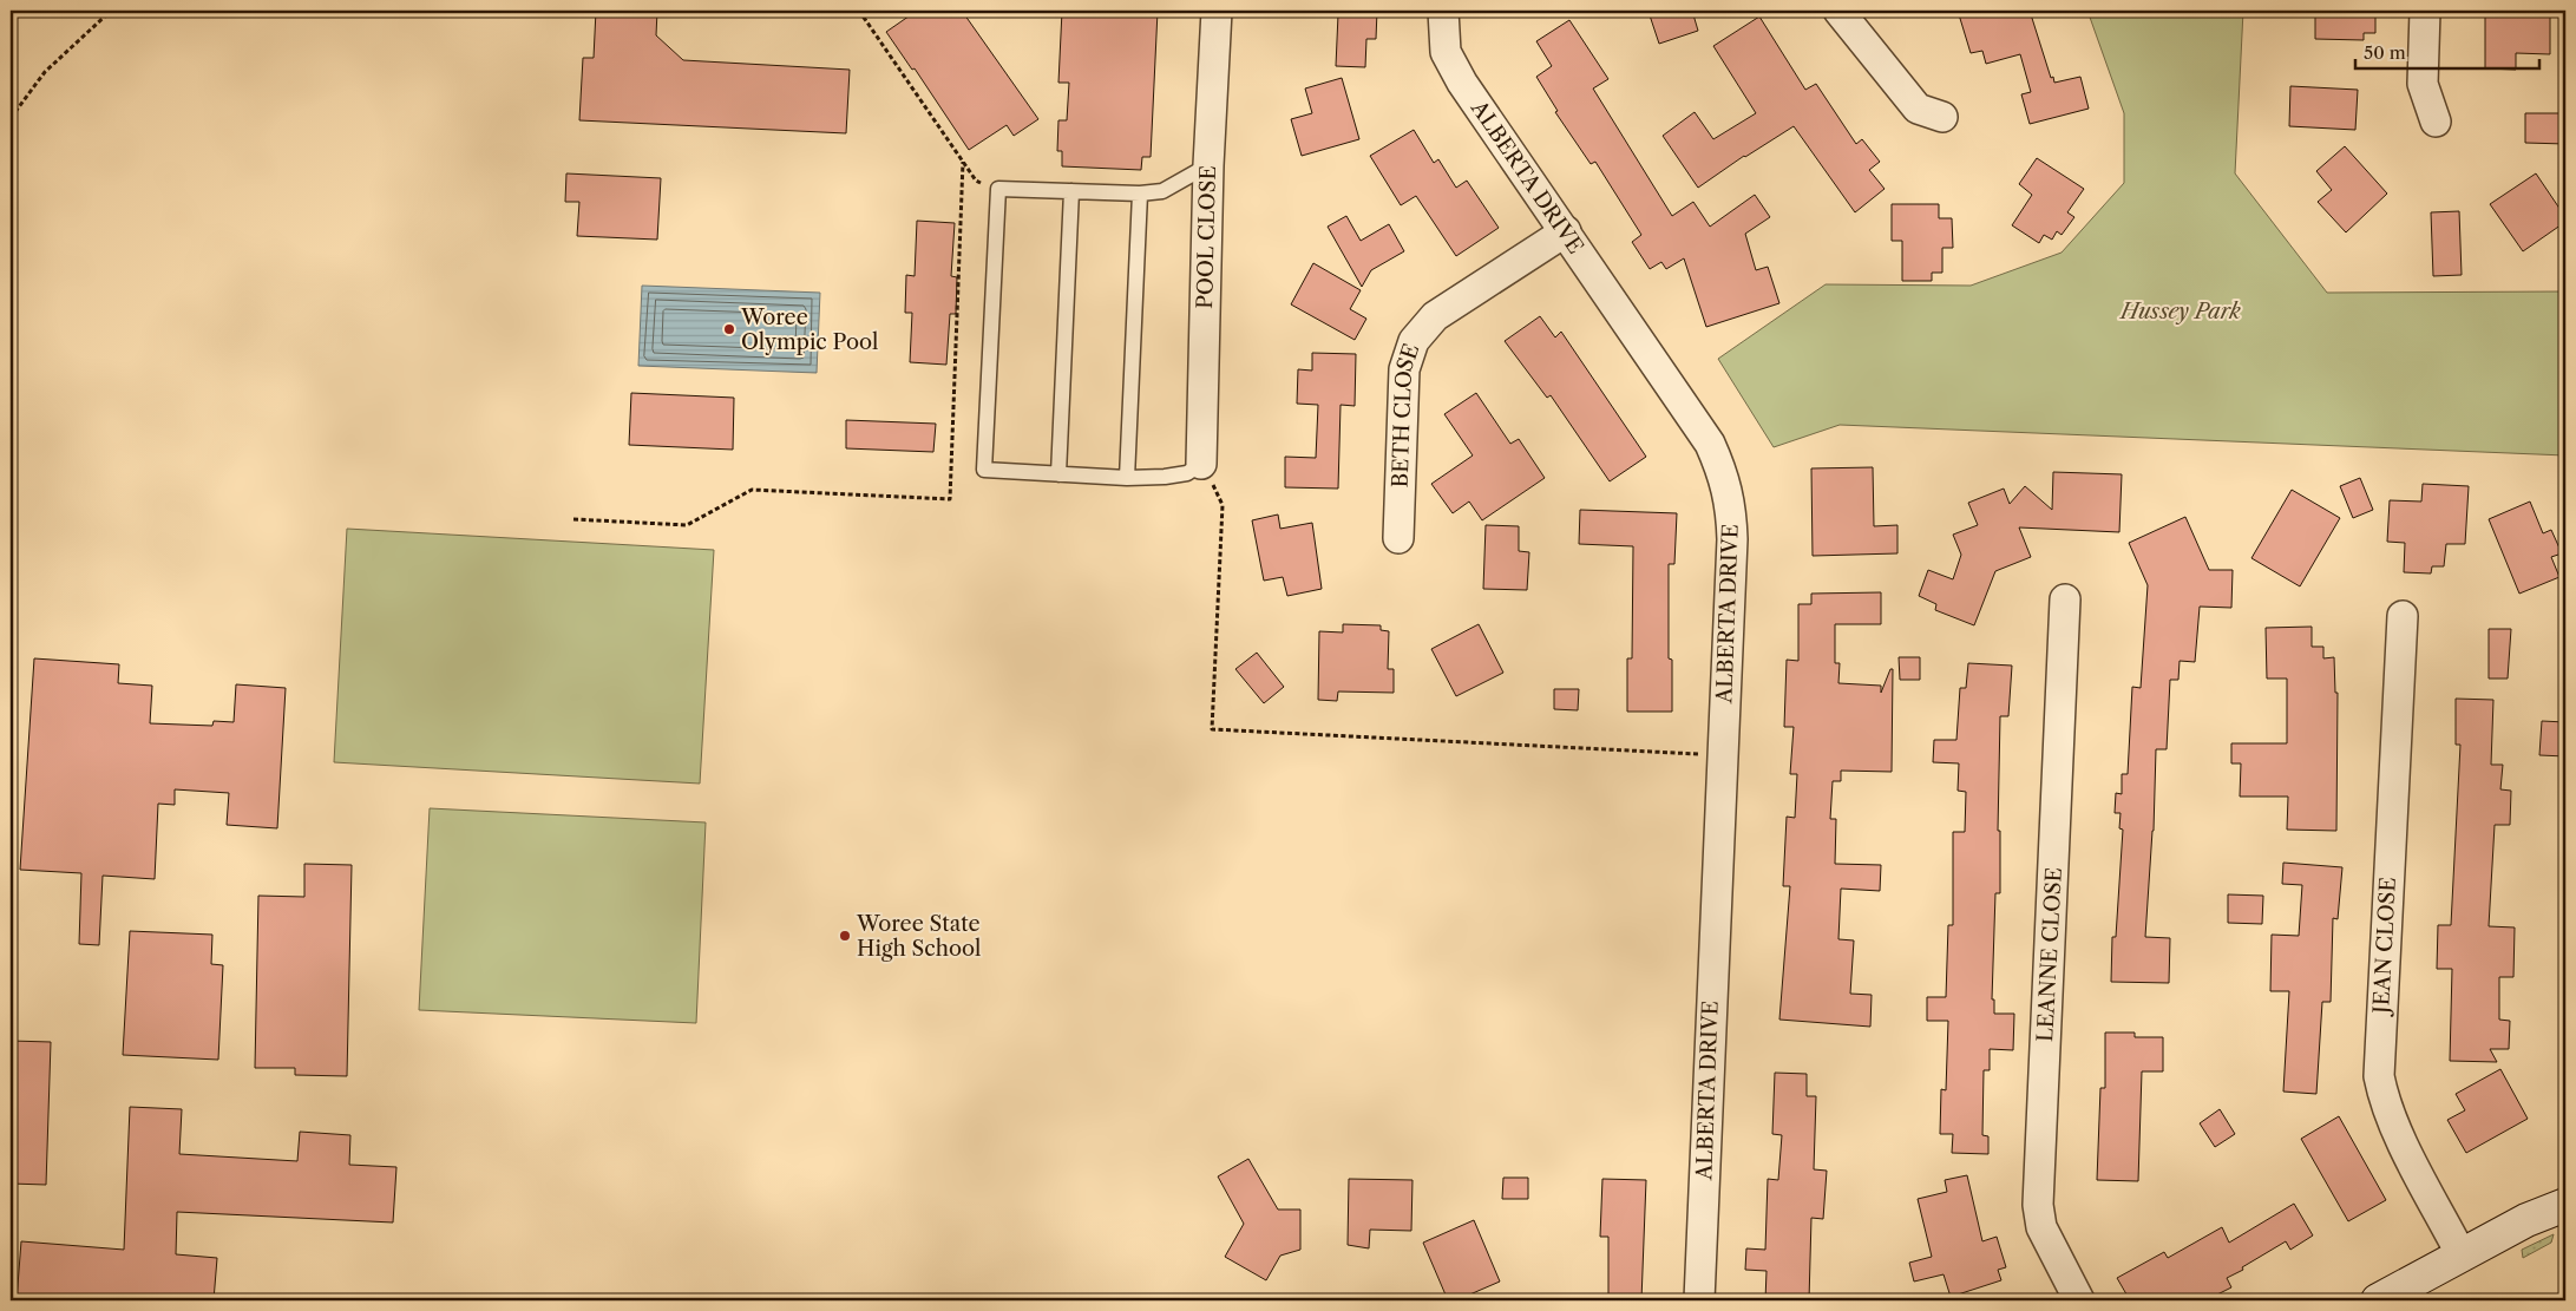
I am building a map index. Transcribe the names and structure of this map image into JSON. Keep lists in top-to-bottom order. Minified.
{"streets":{"street":["ALBERTA DRIVE","POOL CLOSE","BETH CLOSE","JEAN CLOSE","LEANNE CLOSE"]},"crossings":[["ALBERTA DRIVE","BETH CLOSE"]],"parks":["Hussey Park"],"places":["Woree Olympic Pool","Woree State High School"],"scale_bar":"50 m"}
